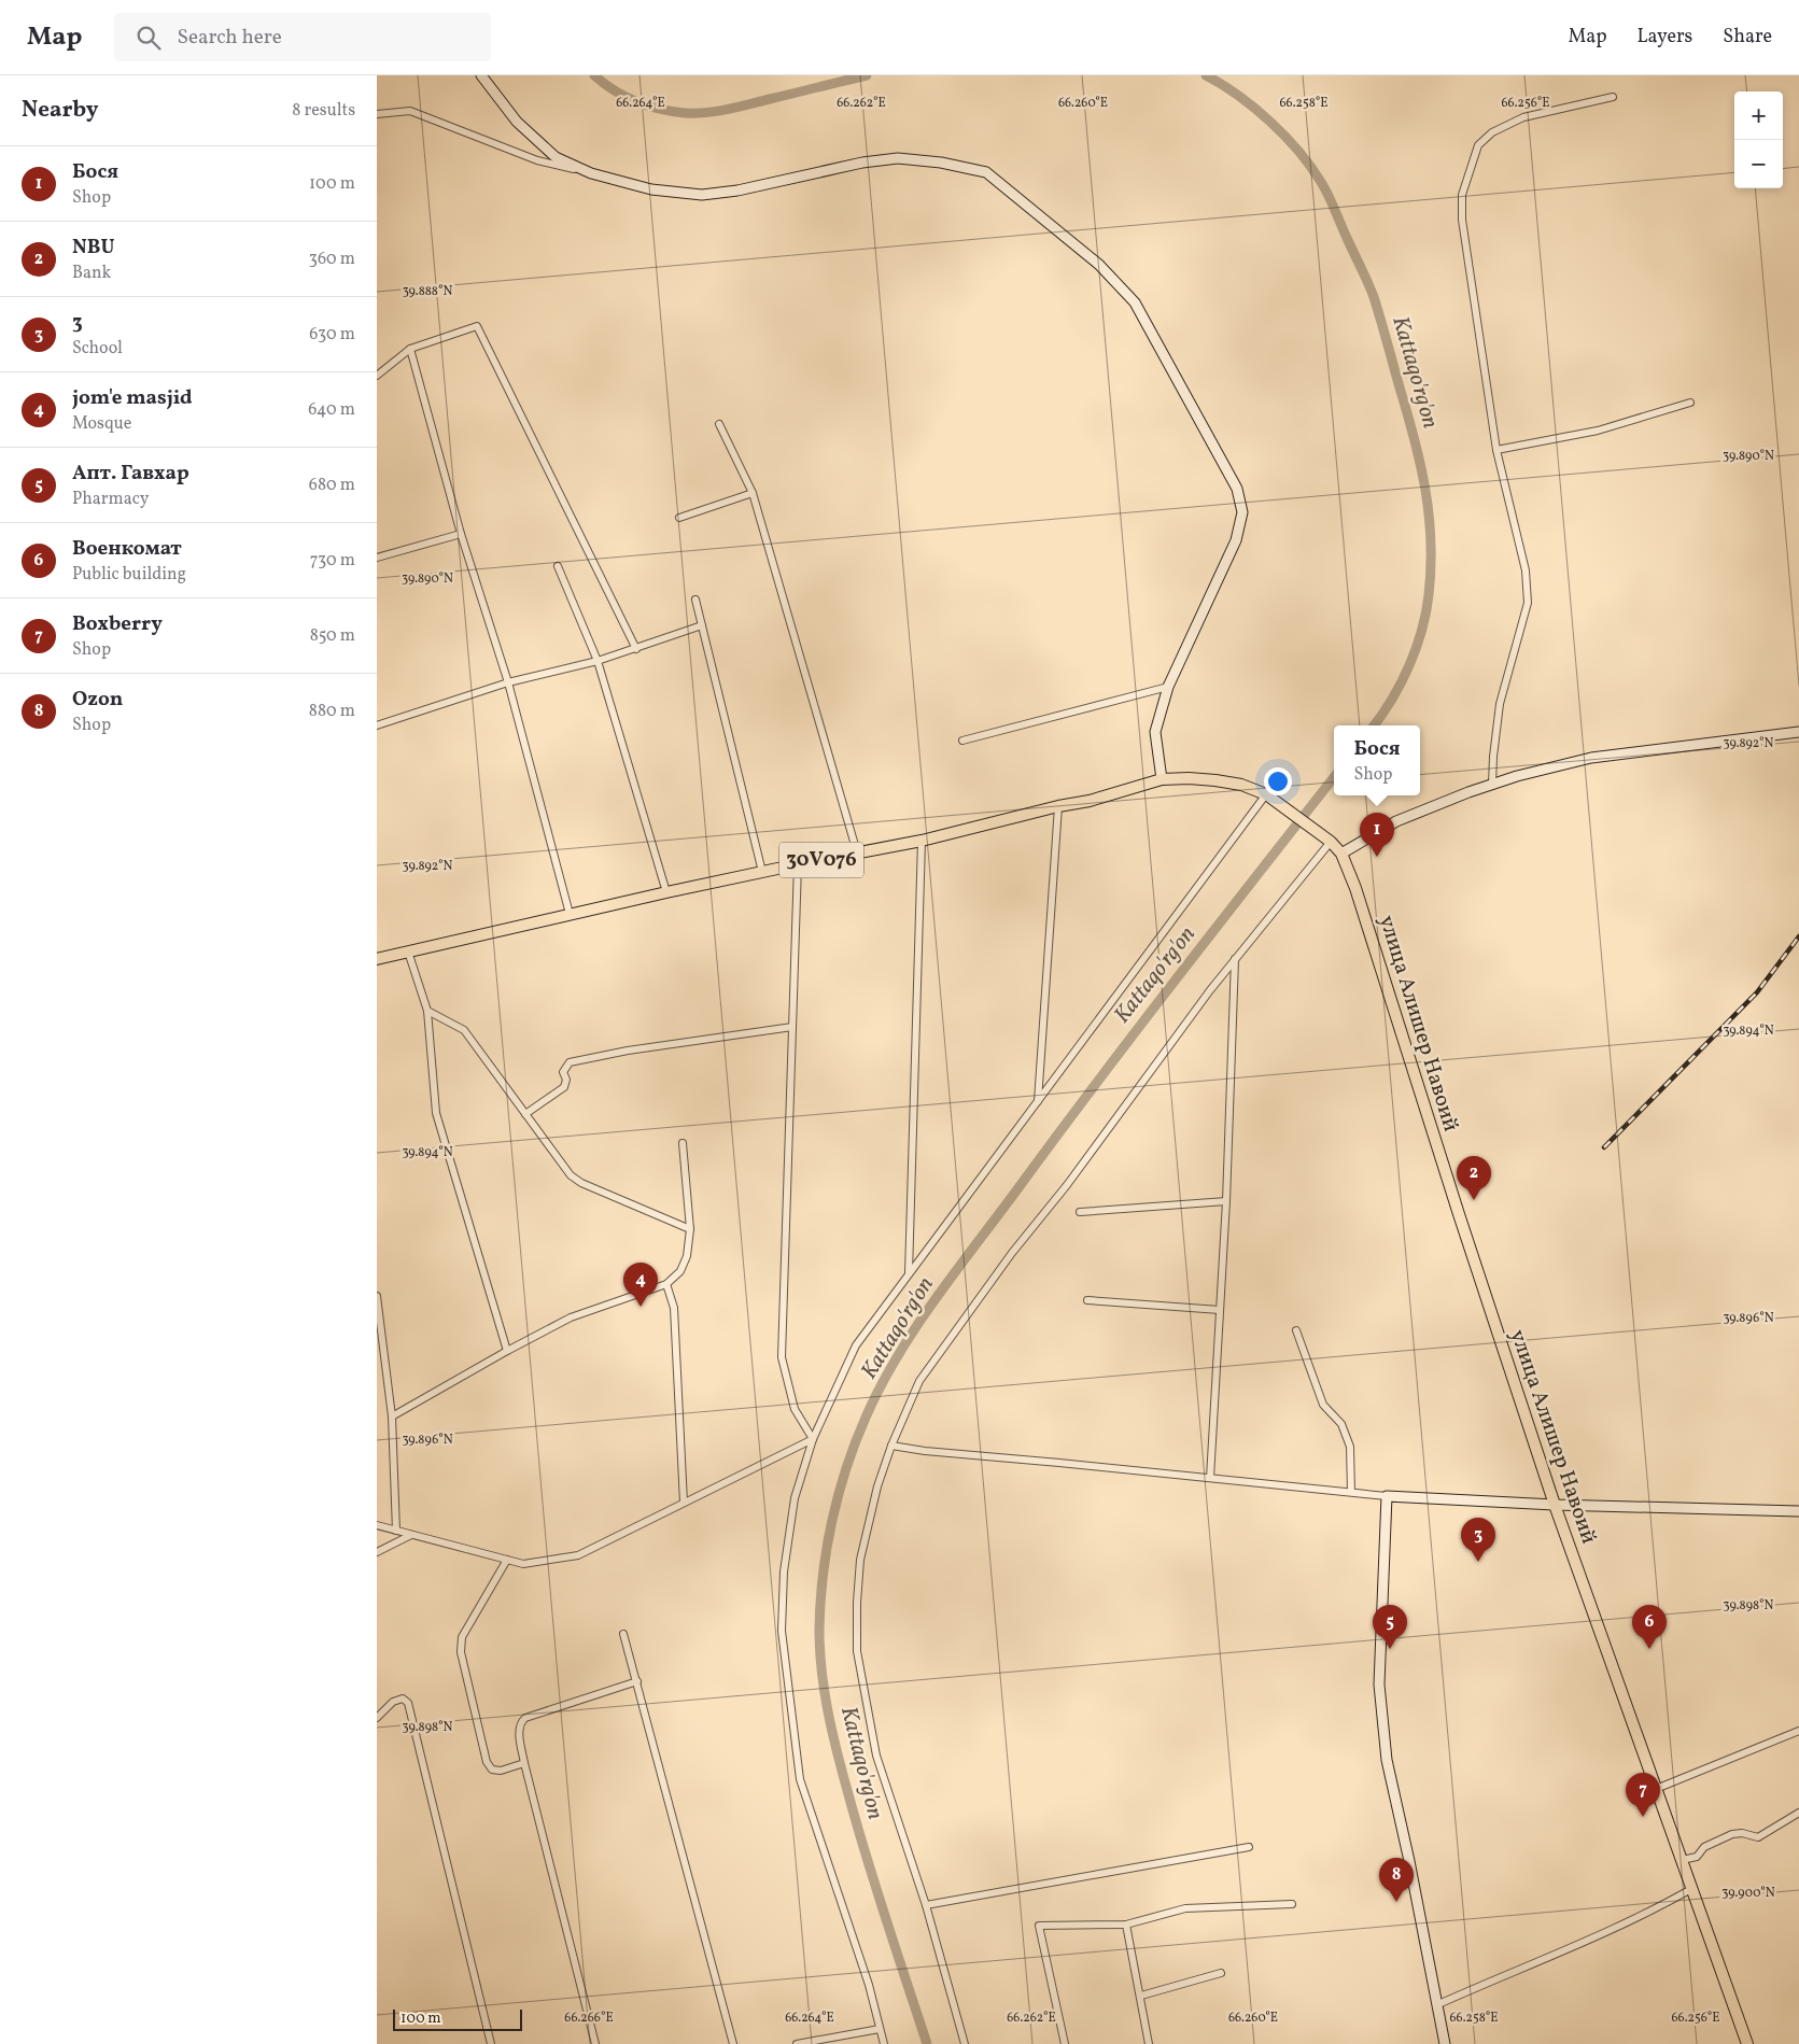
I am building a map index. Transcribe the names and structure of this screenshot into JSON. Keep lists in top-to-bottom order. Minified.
{"streets":{"main road":["30V076","улица Алишер Навоий"]},"crossings":[["30V076","улица Алишер Навоий"]],"water":["Kattaqo'rg'on"],"scale_bar":"100 m","page":{"header":"Map","search":"Search here","nav":["Map","Layers","Share"],"heading":["Nearby","8 results"],"map_buttons":["+","−"],"list":[{"mark":"1","name":"Бося","note":"Shop","value":"100 m"},{"mark":"2","name":"NBU","note":"Bank","value":"360 m"},{"mark":"3","name":"3","note":"School","value":"630 m"},{"mark":"4","name":"jom'e masjid","note":"Mosque","value":"640 m"},{"mark":"5","name":"Апт. Гавхар","note":"Pharmacy","value":"680 m"},{"mark":"6","name":"Военкомат","note":"Public building","value":"730 m"},{"mark":"7","name":"Boxberry","note":"Shop","value":"850 m"},{"mark":"8","name":"Ozon","note":"Shop","value":"880 m"}],"popup":["Бося","Shop"],"pins":["1","2","4","3","5","6","7","8"],"scale":"100 m"},"coordinates":["66.264°E","66.262°E","66.260°E","66.258°E","66.256°E","39.888°N","39.890°N","39.892°N","39.894°N","39.896°N","39.898°N","39.900°N","66.266°E"]}
